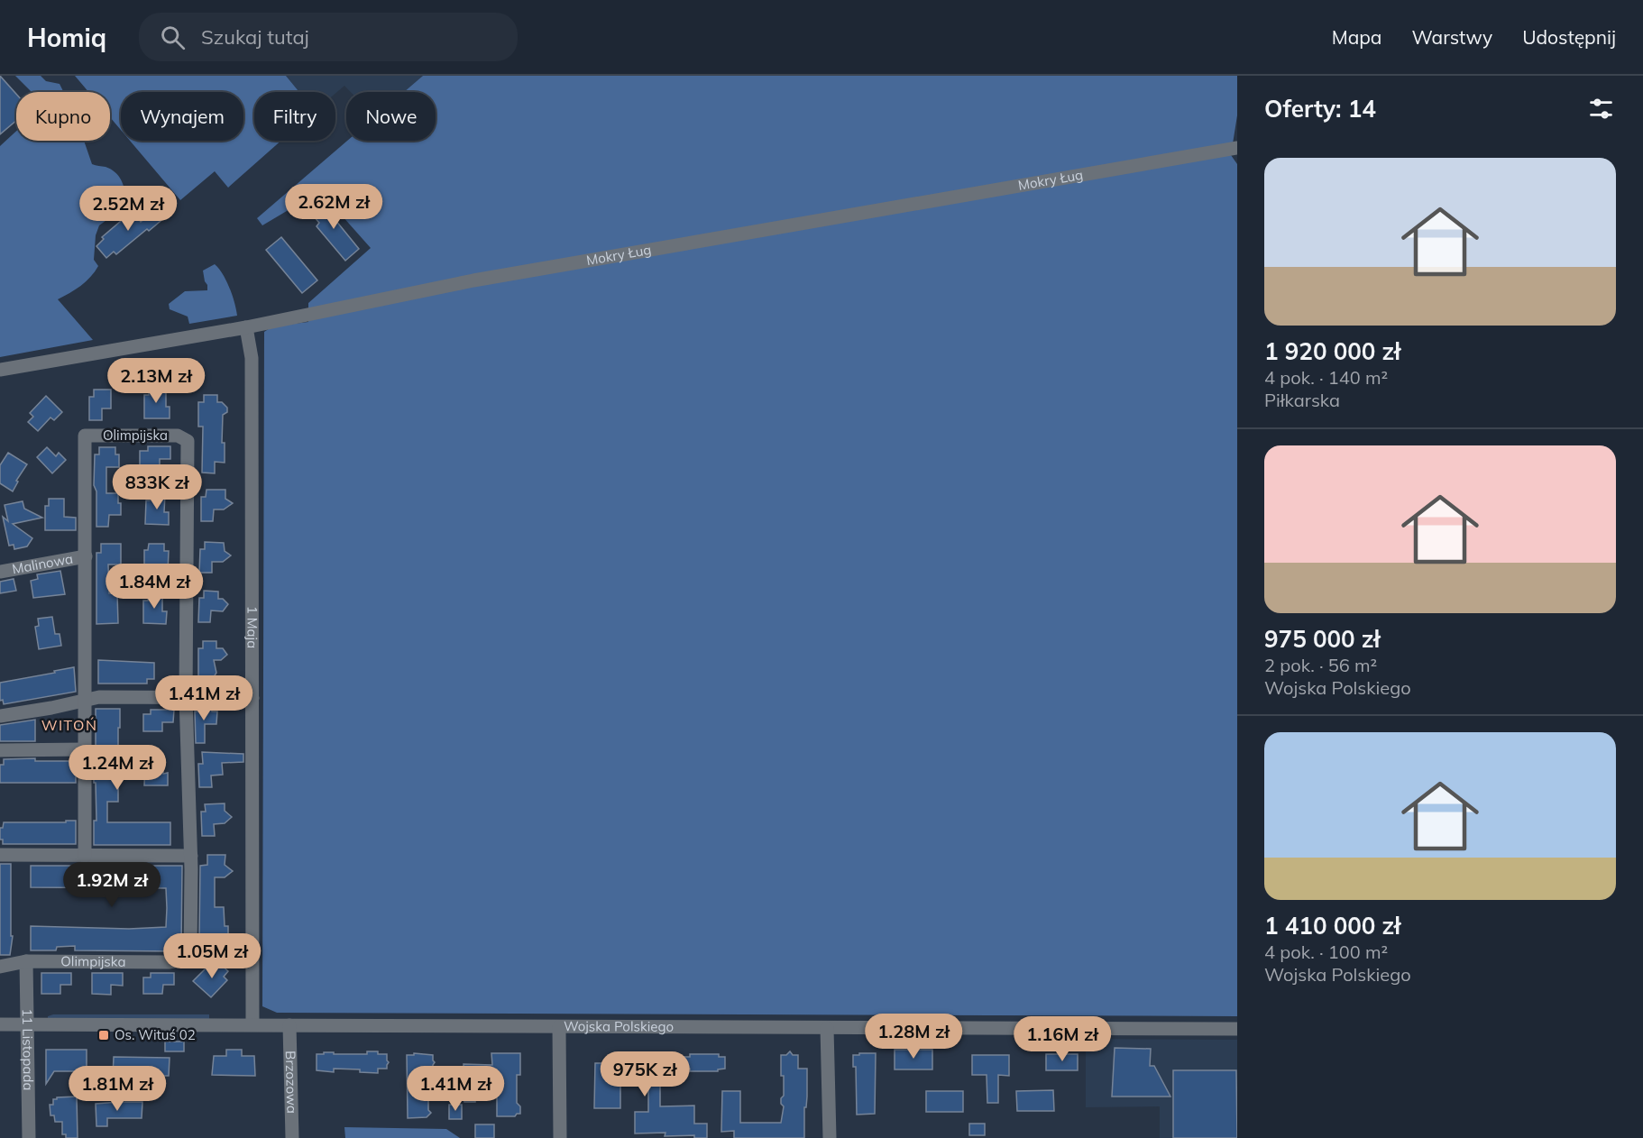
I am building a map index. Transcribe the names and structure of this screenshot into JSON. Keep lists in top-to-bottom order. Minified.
{"streets":{"street":["Mokry Ług","Olimpijska","Malinowa","1 Maja","Wojska Polskiego","11 Listopada","Brzozowa"]},"crossings":[["Mokry Ług","1 Maja"],["Olimpijska","Malinowa"],["Olimpijska","11 Listopada"],["1 Maja","Wojska Polskiego"],["Wojska Polskiego","11 Listopada"],["Wojska Polskiego","Brzozowa"]],"districts":["WITOŃ"],"places":{"transit":["Os. Wituś 02"]},"page":{"header":"Homiq","search":"Szukaj tutaj","nav":["Mapa","Warstwy","Udostępnij"],"heading":"Oferty: 14","chip":["Kupno","Wynajem","Filtry","Nowe"],"list":[{"name":"1 920 000 zł","note":"4 pok. · 140 m² · Piłkarska"},{"name":"975 000 zł","note":"2 pok. · 56 m² · Wojska Polskiego"},{"name":"1 410 000 zł","note":"4 pok. · 100 m² · Wojska Polskiego"}],"price":["2.62M zł","2.52M zł","2.13M zł","833K zł","1.84M zł","1.41M zł","1.24M zł","1.92M zł","1.05M zł","1.28M zł","1.16M zł","975K zł","1.81M zł","1.41M zł"]}}
